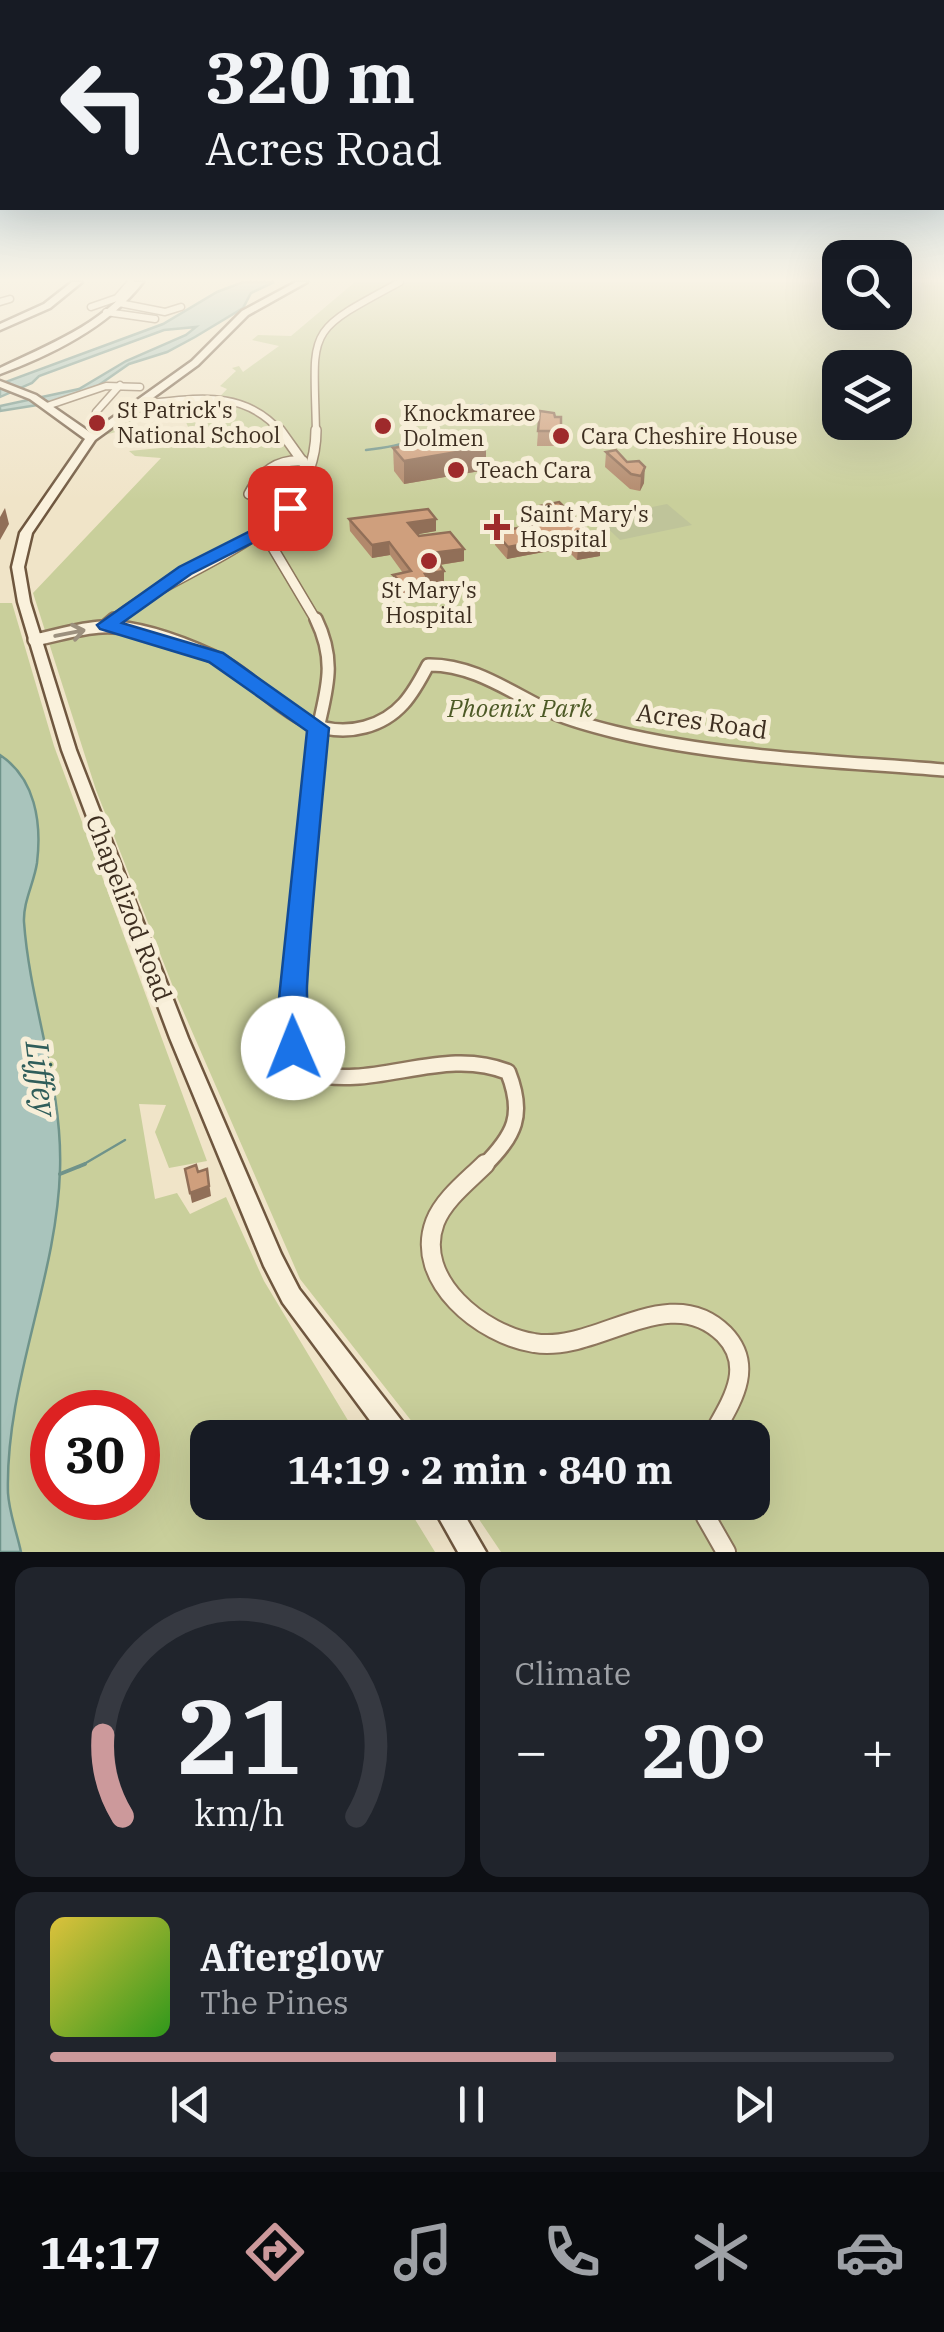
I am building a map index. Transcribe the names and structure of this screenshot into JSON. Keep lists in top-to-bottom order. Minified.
{"streets":{"main road":["Chapelizod Road"],"street":["Acres Road"]},"water":["Liffey"],"parks":["Phoenix Park"],"places":{"other":["St Patrick's National School","Knockmaree Dolmen","Cara Cheshire House","Teach Cara","St Mary's Hospital"],"health":["Saint Mary's Hospital"]},"page":{"turn":["320 m","Acres Road"],"limit":"30","trip":"14:19 · 2 min · 840 m","tile":"Climate","heat":["−","20°","+"],"song":["Afterglow","The Pines"],"tabs":"14:17","gauge":["21","km/h"]}}
